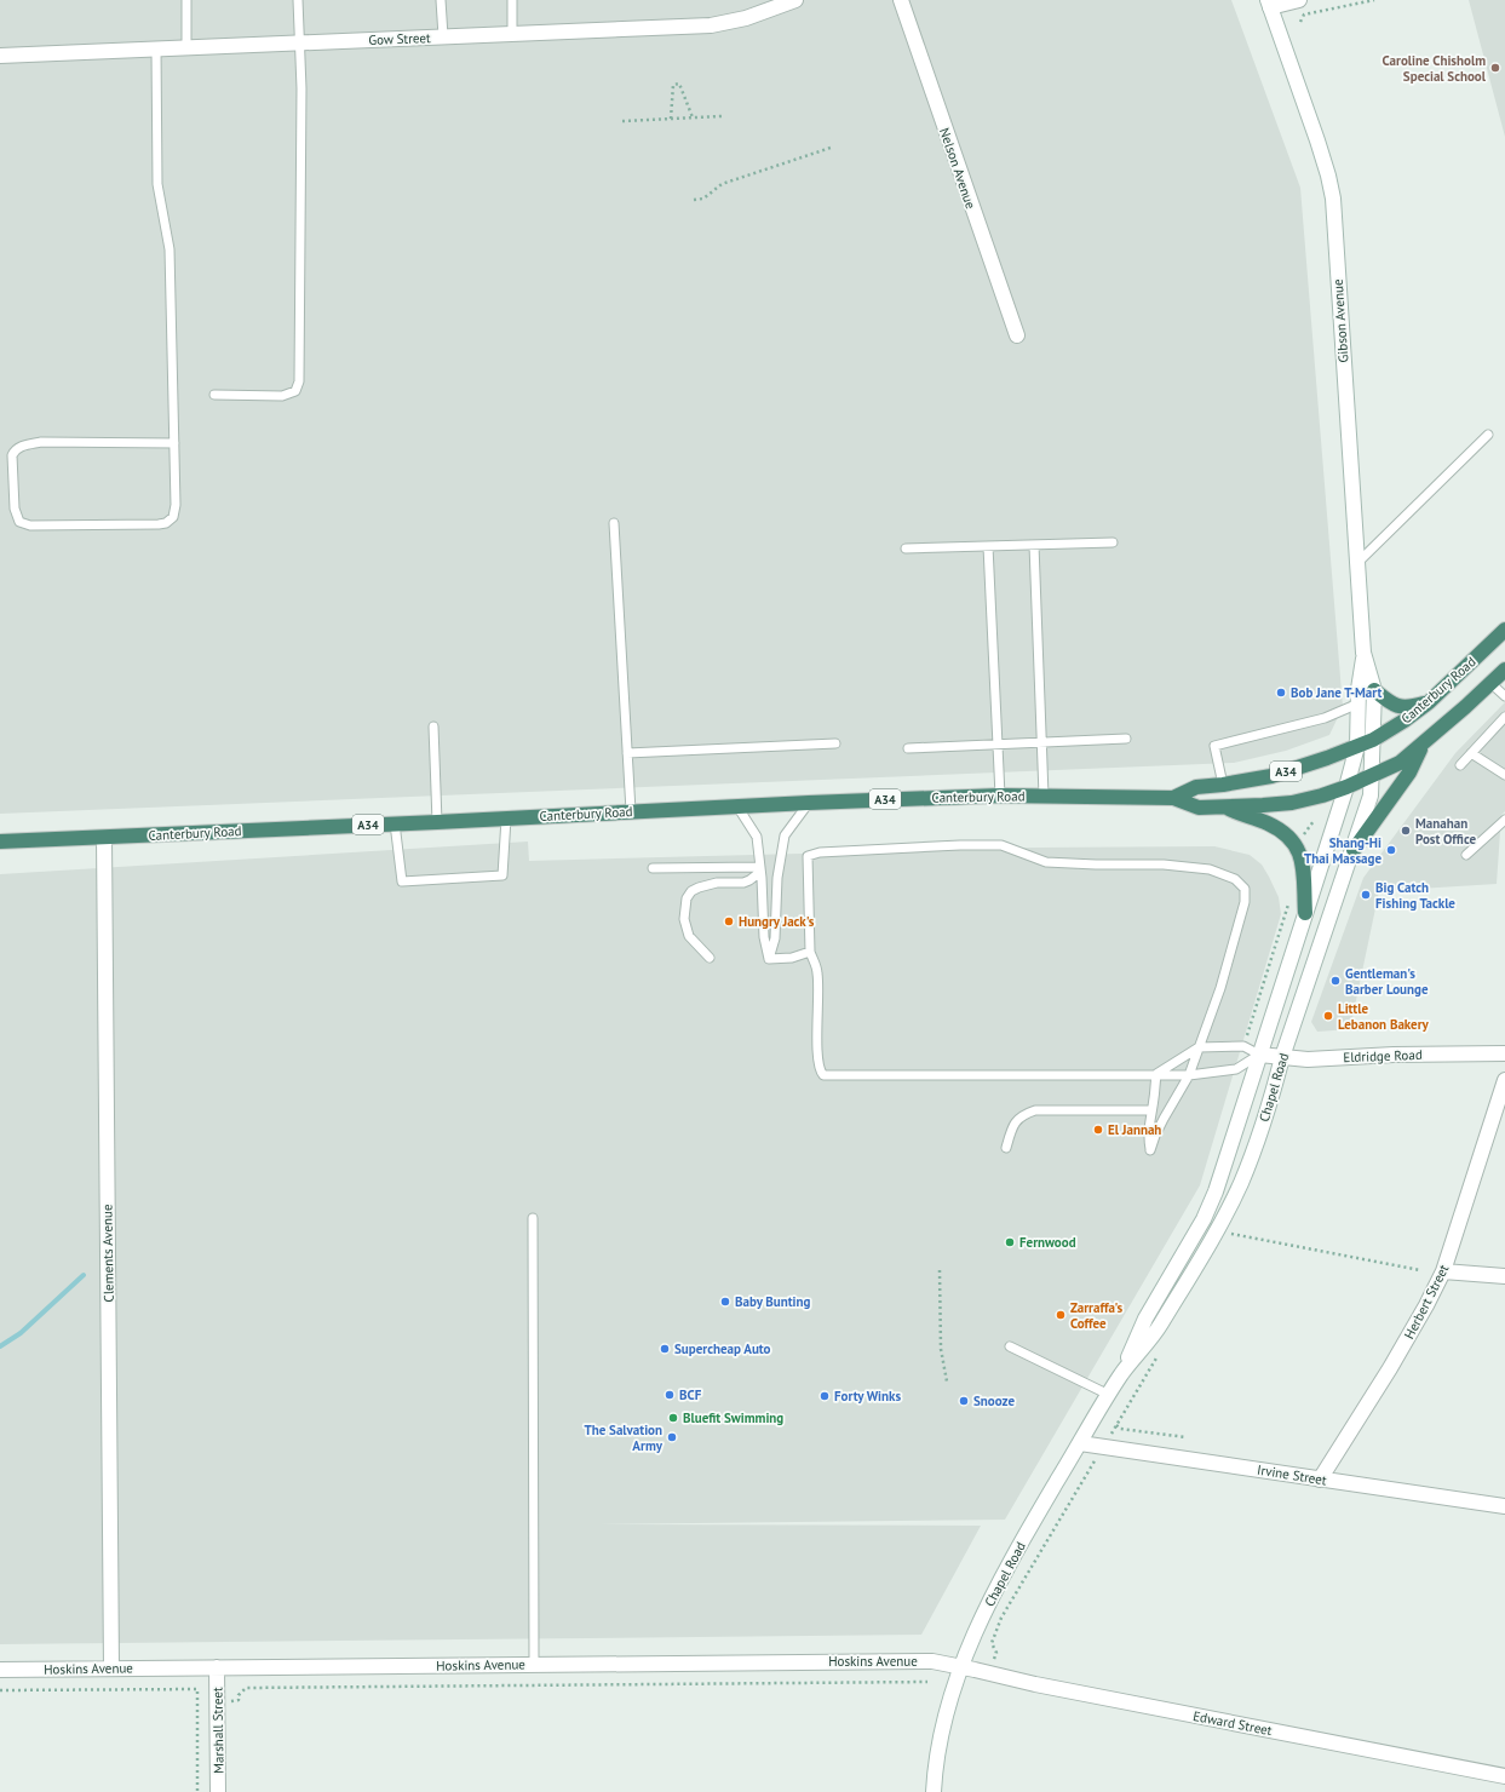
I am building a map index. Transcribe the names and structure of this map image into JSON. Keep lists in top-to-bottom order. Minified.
{"streets":{"highway":["Canterbury Road","A34"],"street":["Gow Street","Nelson Avenue","Gibson Avenue","Eldridge Road","Chapel Road","Clements Avenue","Herbert Street","Irvine Street","Hoskins Avenue","Edward Street","Marshall Street"]},"crossings":[["Gibson Avenue","Canterbury Road"],["Gibson Avenue","Chapel Road"],["Canterbury Road","Chapel Road"],["Canterbury Road","Clements Avenue"],["Eldridge Road","Chapel Road"],["Chapel Road","Irvine Street"],["Chapel Road","Hoskins Avenue"],["Chapel Road","Edward Street"],["Clements Avenue","Hoskins Avenue"],["Herbert Street","Irvine Street"],["Hoskins Avenue","Edward Street"],["Hoskins Avenue","Marshall Street"]],"places":["Caroline Chisholm Special School","Bob Jane T-Mart","Manahan Post Office","Shang-Hi Thai Massage","Big Catch Fishing Tackle","Hungry Jack's","Gentleman's Barber Lounge","Little Lebanon Bakery","El Jannah","Fernwood","Baby Bunting","Zarraffa's Coffee","Supercheap Auto","BCF","Forty Winks","Snooze","Bluefit Swimming","The Salvation Army"]}
